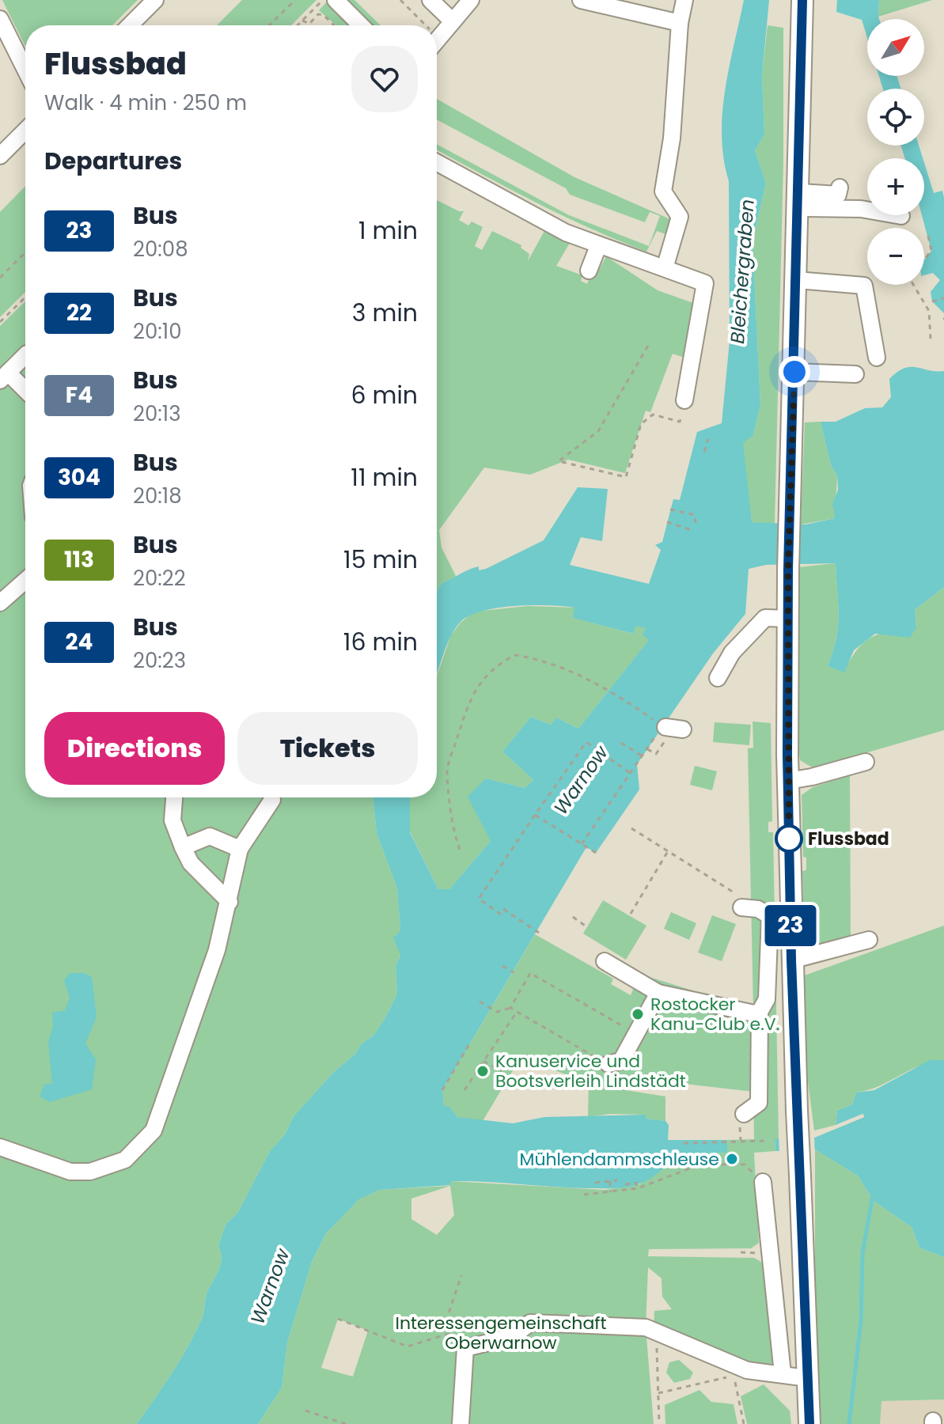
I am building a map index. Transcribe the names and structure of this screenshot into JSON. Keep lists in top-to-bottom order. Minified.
{"water":["Bleichergraben","Warnow"],"parks":["Interessengemeinschaft Oberwarnow"],"places":["Flussbad","Rostocker Kanu-Club e.V.","Kanuservice und Bootsverleih Lindstädt","Mühlendammschleuse"],"lines":["bus line 23"],"north":"top right","page":{"on_map":"23","map_buttons":["+","−"],"heading":[["Flussbad","Walk · 4 min · 250 m"],"Departures"],"list":[{"mark":"23","name":"Bus","note":"20:08","value":"1 min"},{"mark":"22","name":"Bus","note":"20:10","value":"3 min"},{"mark":"F4","name":"Bus","note":"20:13","value":"6 min"},{"mark":"304","name":"Bus","note":"20:18","value":"11 min"},{"mark":"113","name":"Bus","note":"20:22","value":"15 min"},{"mark":"24","name":"Bus","note":"20:23","value":"16 min"}],"buttons":["Directions","Tickets"]}}
